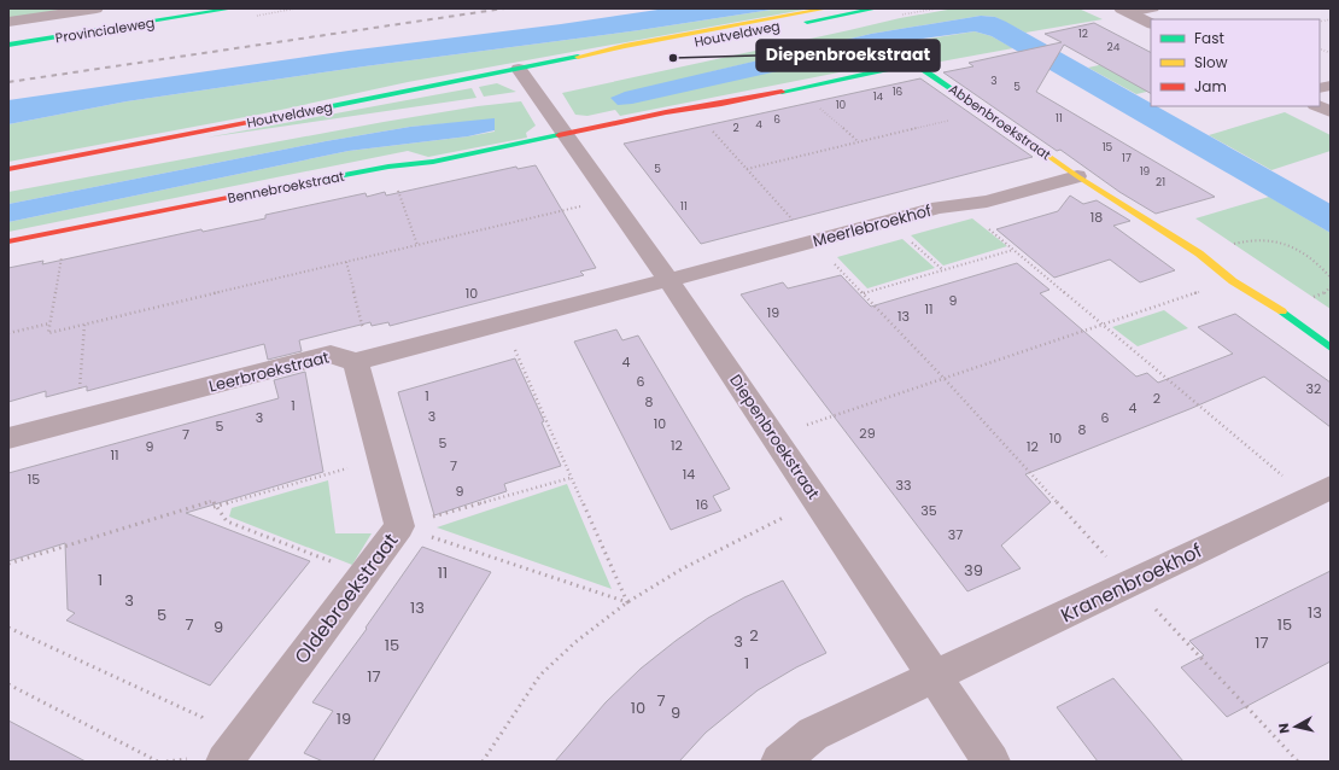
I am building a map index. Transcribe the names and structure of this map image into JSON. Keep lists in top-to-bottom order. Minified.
{"streets":{"street":["Provincialeweg","Houtveldweg","Abbenbroekstraat","Bennebroekstraat","Meerlebroekhof","Leerbroekstraat","Diepenbroekstraat","Kranenbroekhof","Oldebroekstraat"]},"crossings":[["Houtveldweg","Diepenbroekstraat"],["Abbenbroekstraat","Bennebroekstraat"],["Abbenbroekstraat","Meerlebroekhof"],["Abbenbroekstraat","Diepenbroekstraat"],["Bennebroekstraat","Diepenbroekstraat"],["Meerlebroekhof","Diepenbroekstraat"],["Leerbroekstraat","Oldebroekstraat"],["Diepenbroekstraat","Kranenbroekhof"]],"places":["Diepenbroekstraat"],"house_numbers":["12","24","3","5","16","14","10","11","6","4","2","15","17","5","19","21","11","18","10","9","11","19","13","4","6","32","1","2","8","1","4","3","3","6","10","5","8","29","7","10","5","12","9","12","11","7","14","15","33","9","16","35","37","39","11","1","3","13","13","5","7","15","9","2","3","17","15","1","17","7","10","9","19"],"legend":["Fast","Slow","Jam"],"north":"left"}
